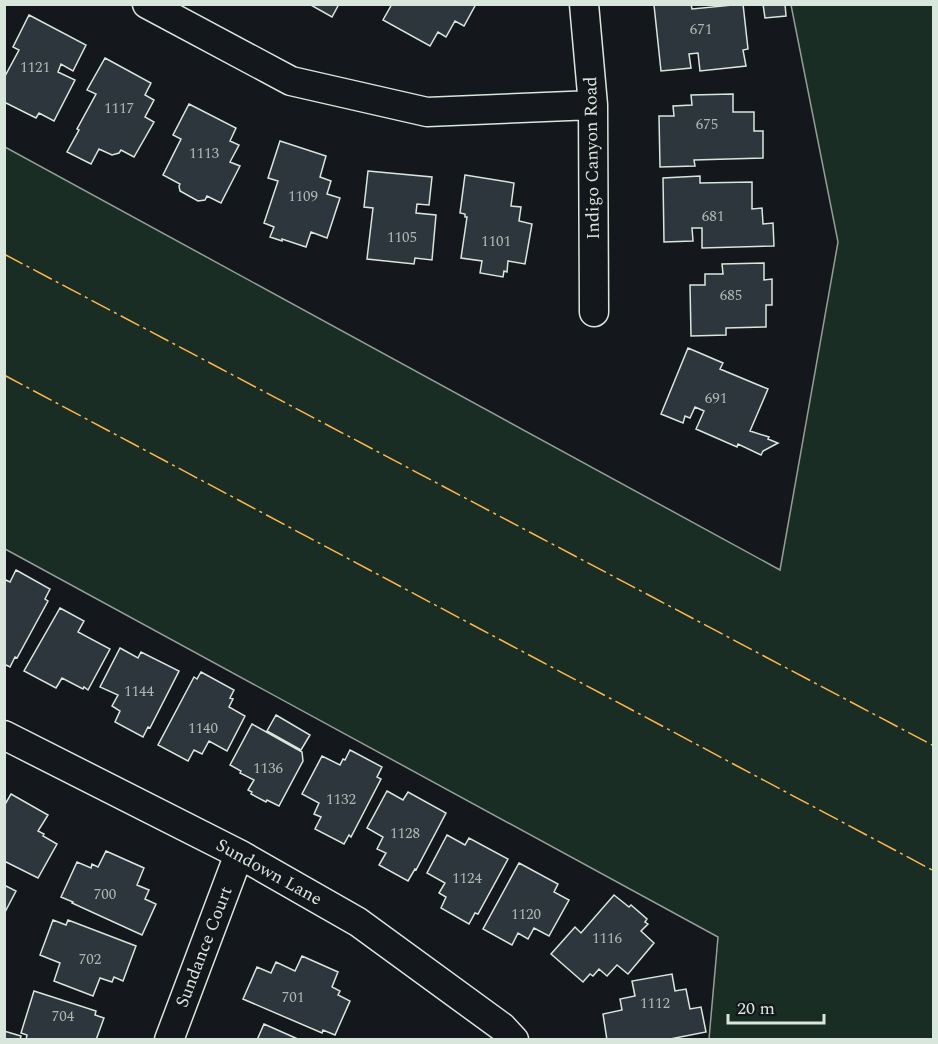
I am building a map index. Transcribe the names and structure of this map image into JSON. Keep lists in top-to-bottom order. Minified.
{"streets":{"street":["Indigo Canyon Road","Sundown Lane","Sundance Court"]},"crossings":[["Sundown Lane","Sundance Court"]],"house_numbers":["671","1121","1117","675","1113","1109","681","1105","1101","685","691","1144","1140","1136","1132","1128","1124","700","1120","1116","702","701","1112","704"],"scale_bar":"20 m"}
